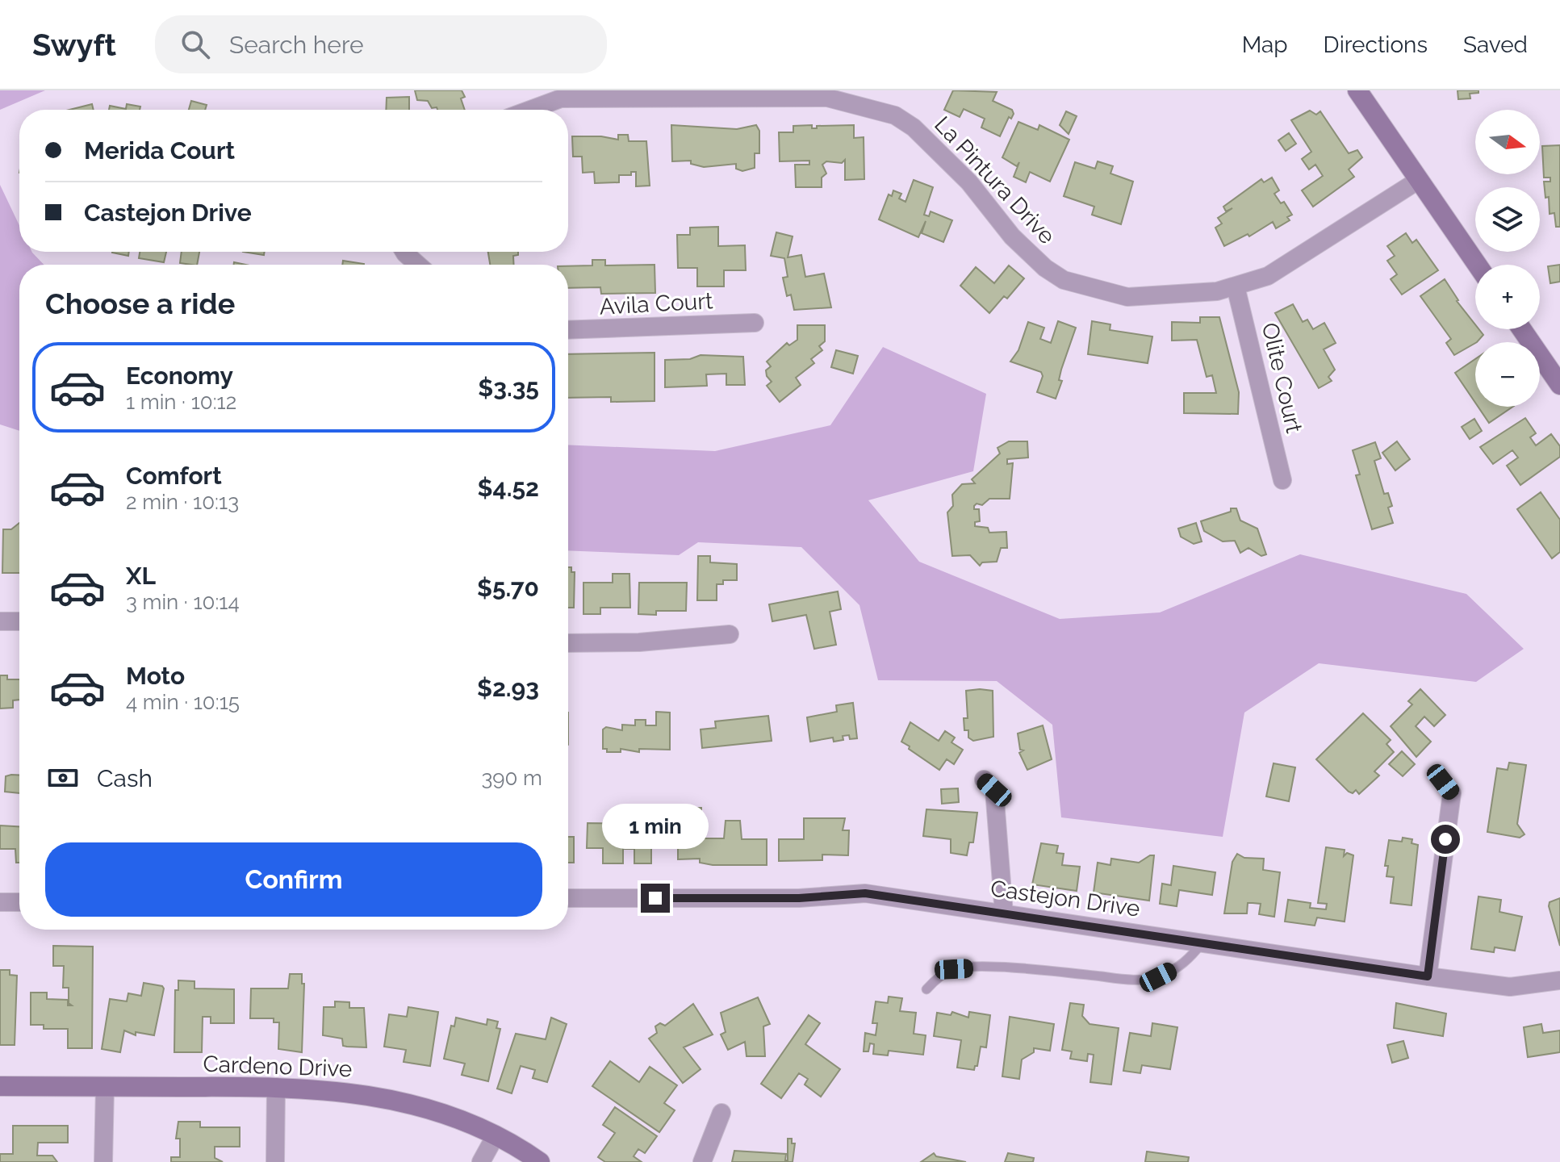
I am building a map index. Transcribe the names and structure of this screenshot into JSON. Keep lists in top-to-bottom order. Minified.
{"streets":{"street":["La Pintura Drive","Avila Court","Olite Court","Castejon Drive","Cardeno Drive"]},"crossings":[["La Pintura Drive","Olite Court"]],"north":"right","page":{"header":"Swyft","search":"Search here","nav":["Map","Directions","Saved"],"map_buttons":["+","−"],"banner":["Merida Court","Castejon Drive"],"heading":"Choose a ride","list":[{"name":"Economy","note":"1 min · 10:12","value":"$3.35"},{"name":"Comfort","note":"2 min · 10:13","value":"$4.52"},{"name":"XL","note":"3 min · 10:14","value":"$5.70"},{"name":"Moto","note":"4 min · 10:15","value":"$2.93"}],"pay":["Cash","390 m"],"bubble":"1 min","buttons":"Confirm"}}
